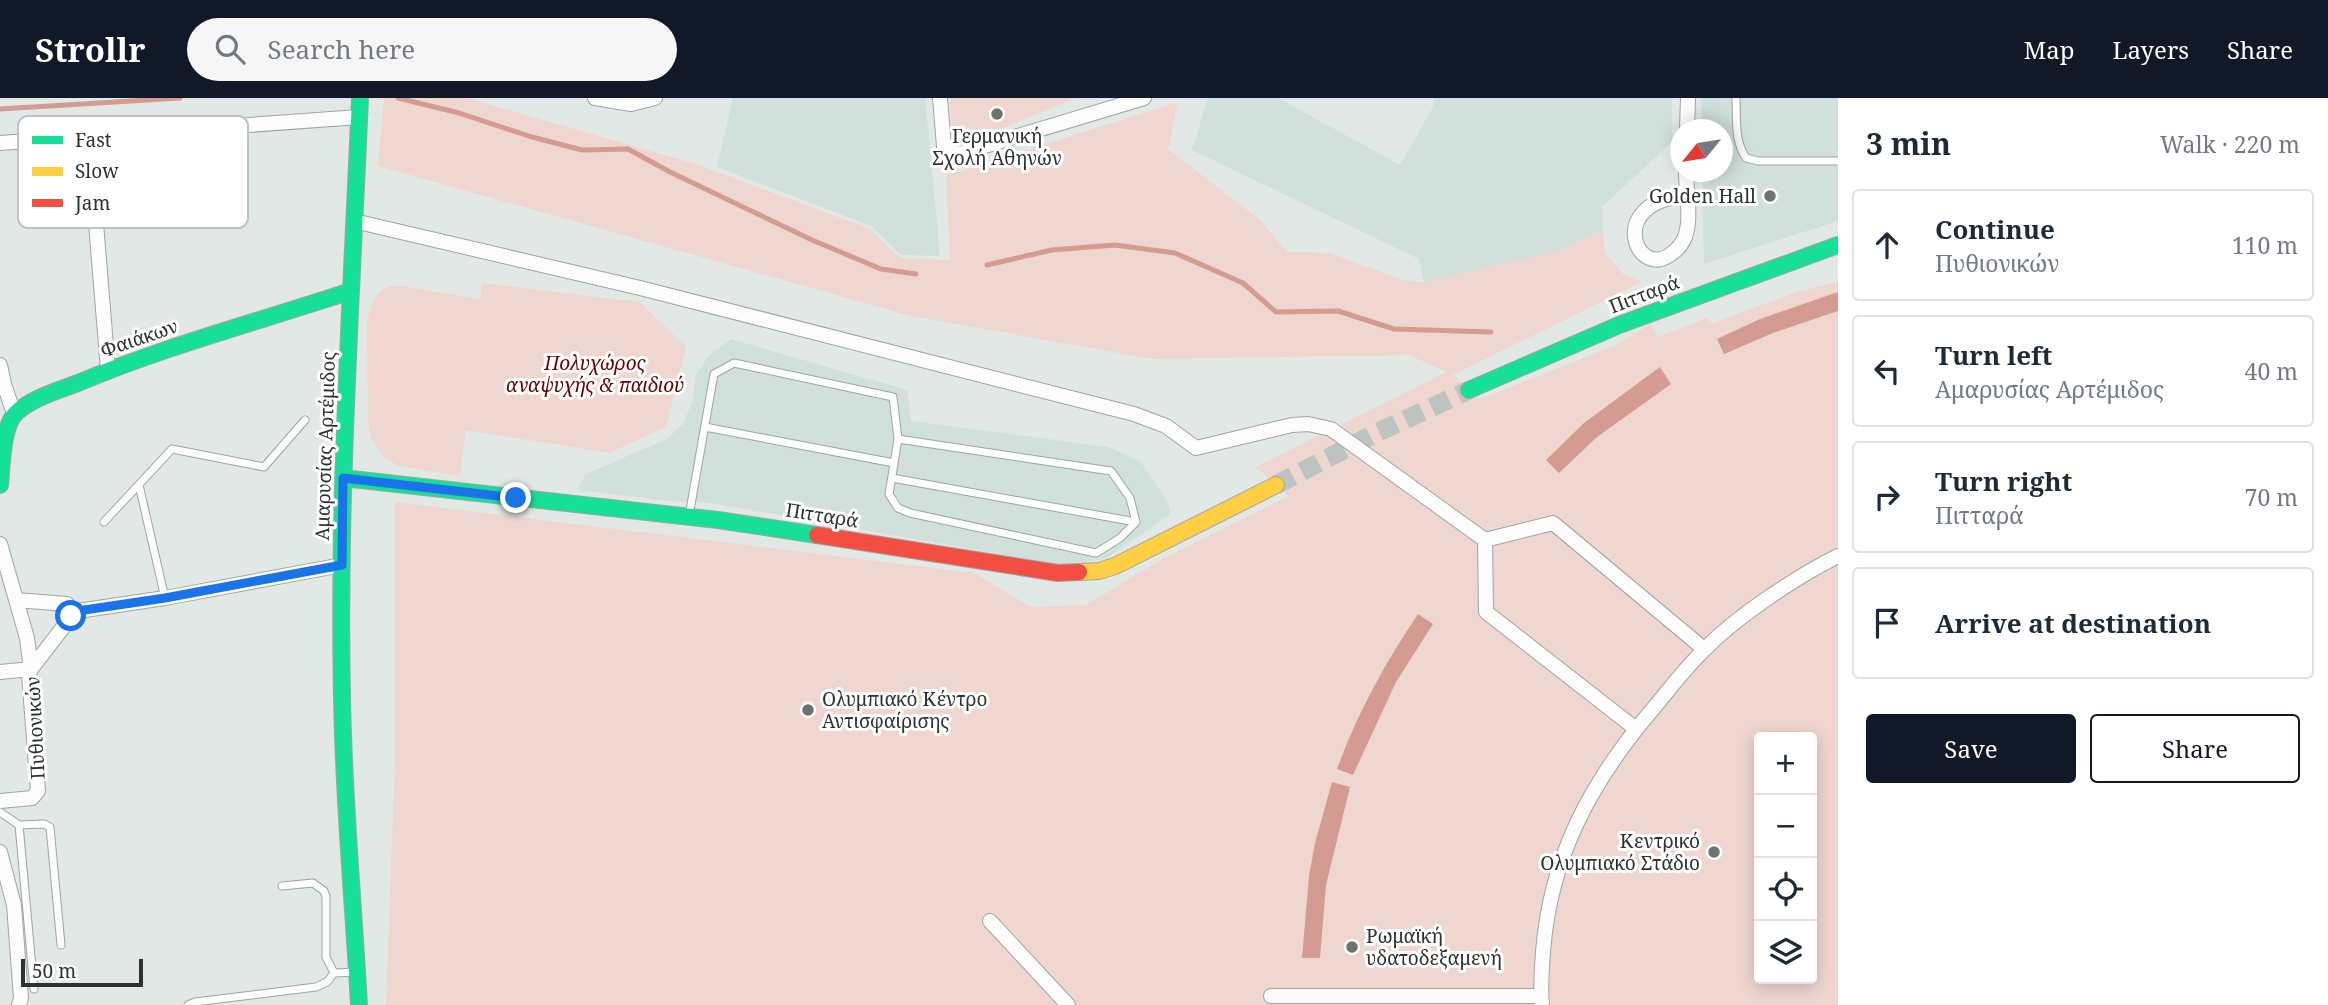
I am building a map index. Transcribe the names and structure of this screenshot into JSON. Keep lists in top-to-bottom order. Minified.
{"streets":{"street":["Πιτταρά","Φαιάκων","Αμαρυσίας Αρτέμιδος","Πυθιονικών"]},"crossings":[["Πιτταρά","Αμαρυσίας Αρτέμιδος"],["Φαιάκων","Αμαρυσίας Αρτέμιδος"]],"parks":["Πολυχώρος αναψυχής & παιδιού"],"places":["Γερμανική Σχολή Αθηνών","Golden Hall","Ολυμπιακό Κέντρο Αντισφαίρισης","Κεντρικό Ολυμπιακό Στάδιο","Ρωμαϊκή υδατοδεξαμενή"],"legend":["Fast","Slow","Jam"],"scale_bar":"50 m","north":"bottom left","page":{"header":"Strollr","search":"Search here","nav":["Map","Layers","Share"],"heading":["3 min","Walk · 220 m"],"list":[["Continue","Πυθιονικών","110 m"],["Turn left","Αμαρυσίας Αρτέμιδος","40 m"],["Turn right","Πιτταρά","70 m"],"Arrive at destination"],"buttons":["Save","Share"],"map_buttons":["+","−"],"scale":"50 m"}}
